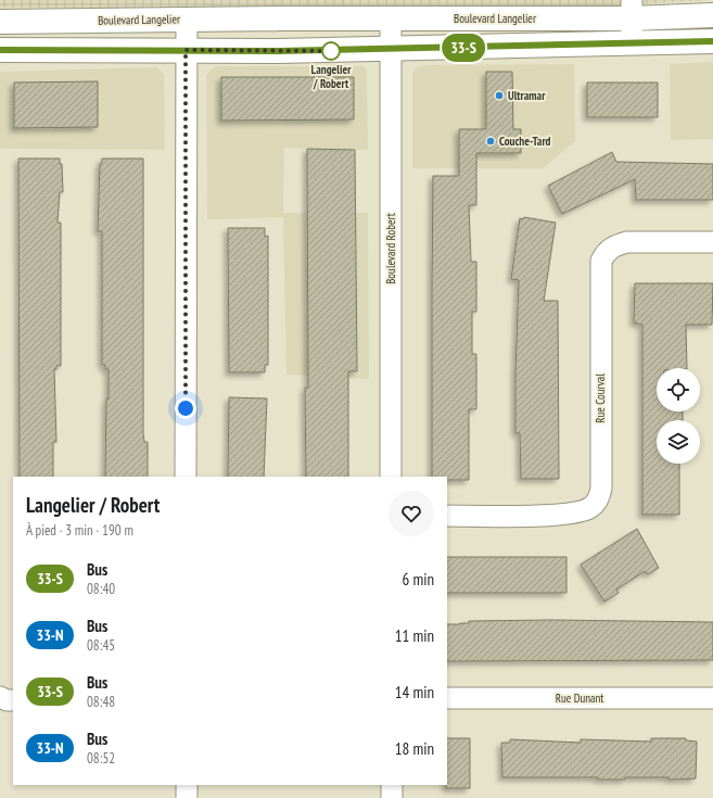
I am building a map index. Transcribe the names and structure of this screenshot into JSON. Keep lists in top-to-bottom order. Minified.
{"streets":{"main road":["Boulevard Langelier"],"street":["Boulevard Robert","Rue Courval","Rue Dunant"]},"crossings":[["Boulevard Langelier","Boulevard Robert"]],"places":["Langelier / Robert","Ultramar","Couche-Tard"],"lines":["bus line 33-S"],"page":{"on_map":"33-S","heading":["Langelier / Robert","À pied · 3 min · 190 m"],"list":[{"mark":"33-S","name":"Bus","note":"08:40","value":"6 min"},{"mark":"33-N","name":"Bus","note":"08:45","value":"11 min"},{"mark":"33-S","name":"Bus","note":"08:48","value":"14 min"},{"mark":"33-N","name":"Bus","note":"08:52","value":"18 min"}]}}
